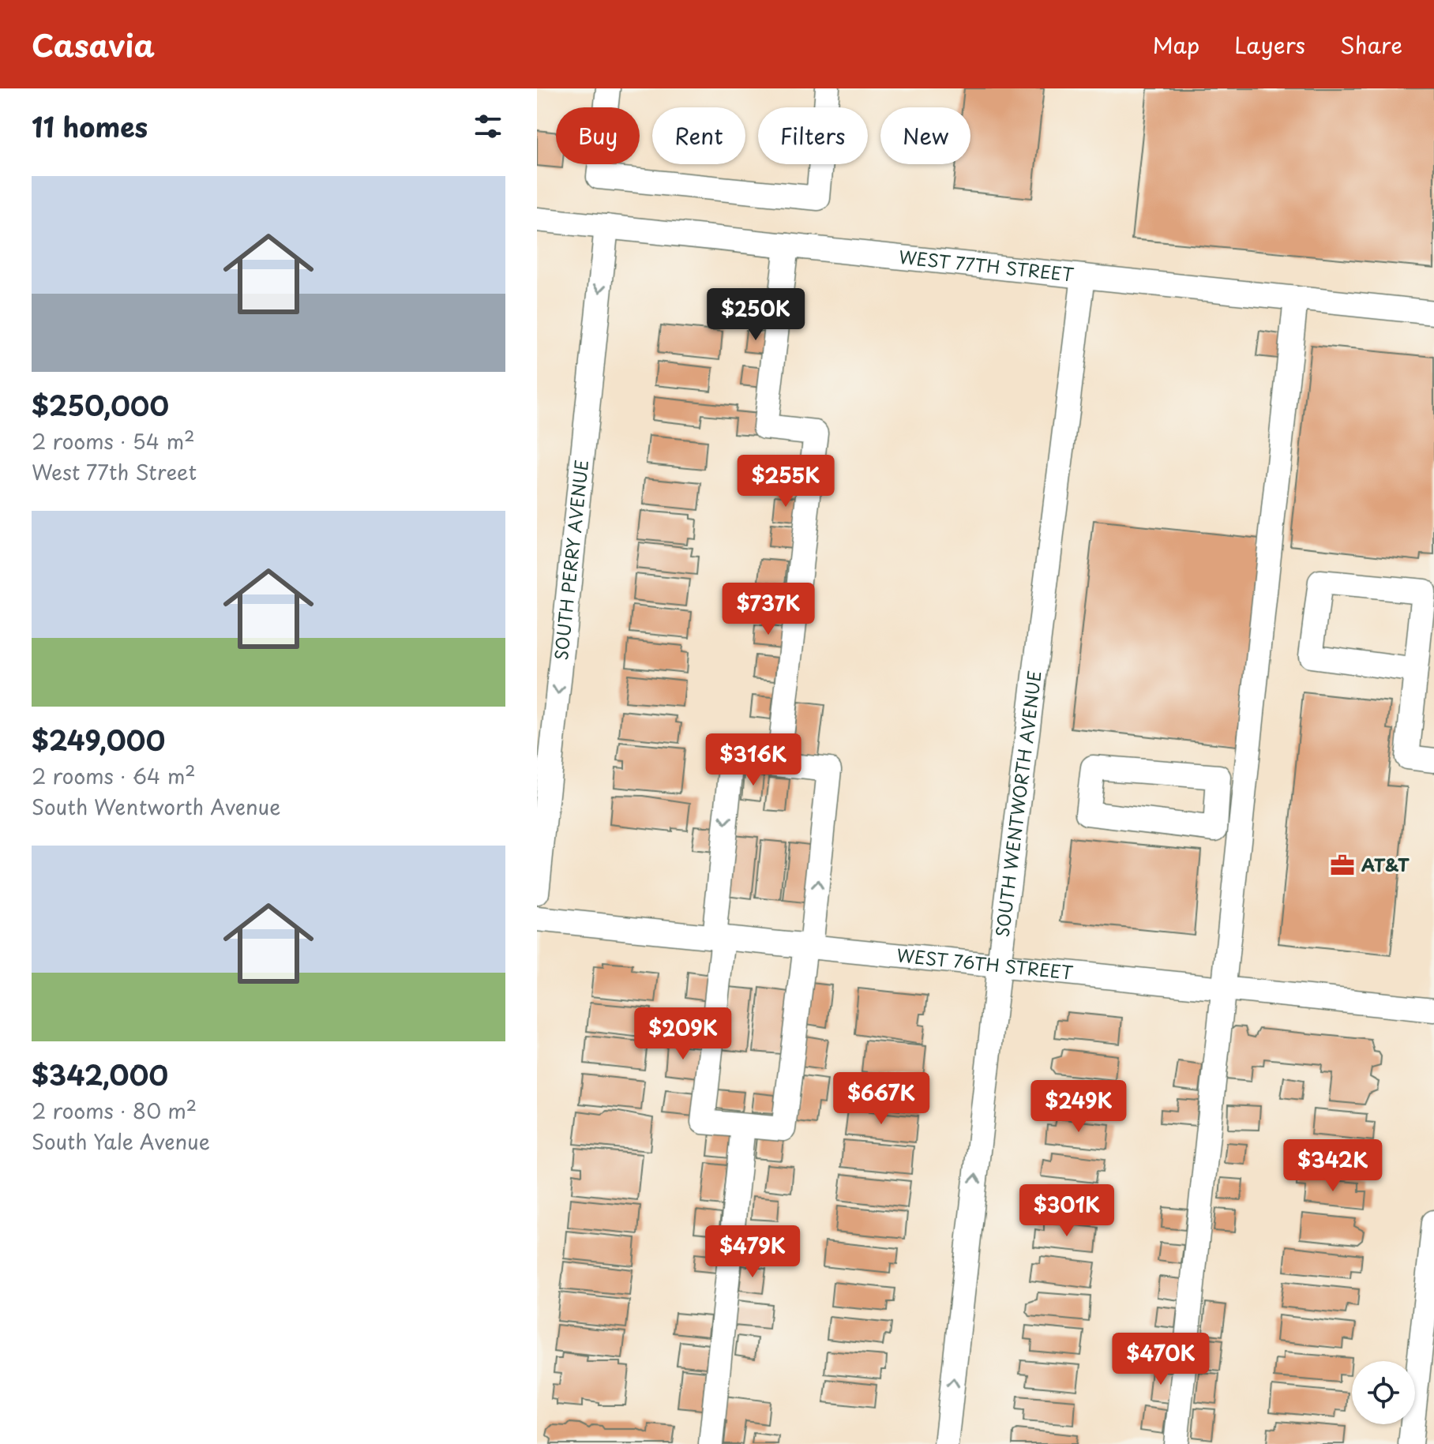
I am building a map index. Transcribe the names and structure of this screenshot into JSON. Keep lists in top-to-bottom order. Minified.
{"streets":{"street":["WEST 77TH STREET","SOUTH PERRY AVENUE","SOUTH WENTWORTH AVENUE","WEST 76TH STREET"]},"crossings":[["WEST 77TH STREET","SOUTH PERRY AVENUE"],["WEST 77TH STREET","SOUTH WENTWORTH AVENUE"],["SOUTH WENTWORTH AVENUE","WEST 76TH STREET"]],"one_way":["SOUTH WENTWORTH AVENUE"],"places":{"office":["AT&T"]},"page":{"header":"Casavia","nav":["Map","Layers","Share"],"heading":"11 homes","chip":["Buy","Rent","Filters","New"],"list":[{"name":"$250,000","note":"2 rooms · 54 m² · West 77th Street"},{"name":"$249,000","note":"2 rooms · 64 m² · South Wentworth Avenue"},{"name":"$342,000","note":"2 rooms · 80 m² · South Yale Avenue"}],"price":["$250K","$255K","$737K","$316K","$209K","$667K","$249K","$342K","$301K","$479K","$470K"]}}
